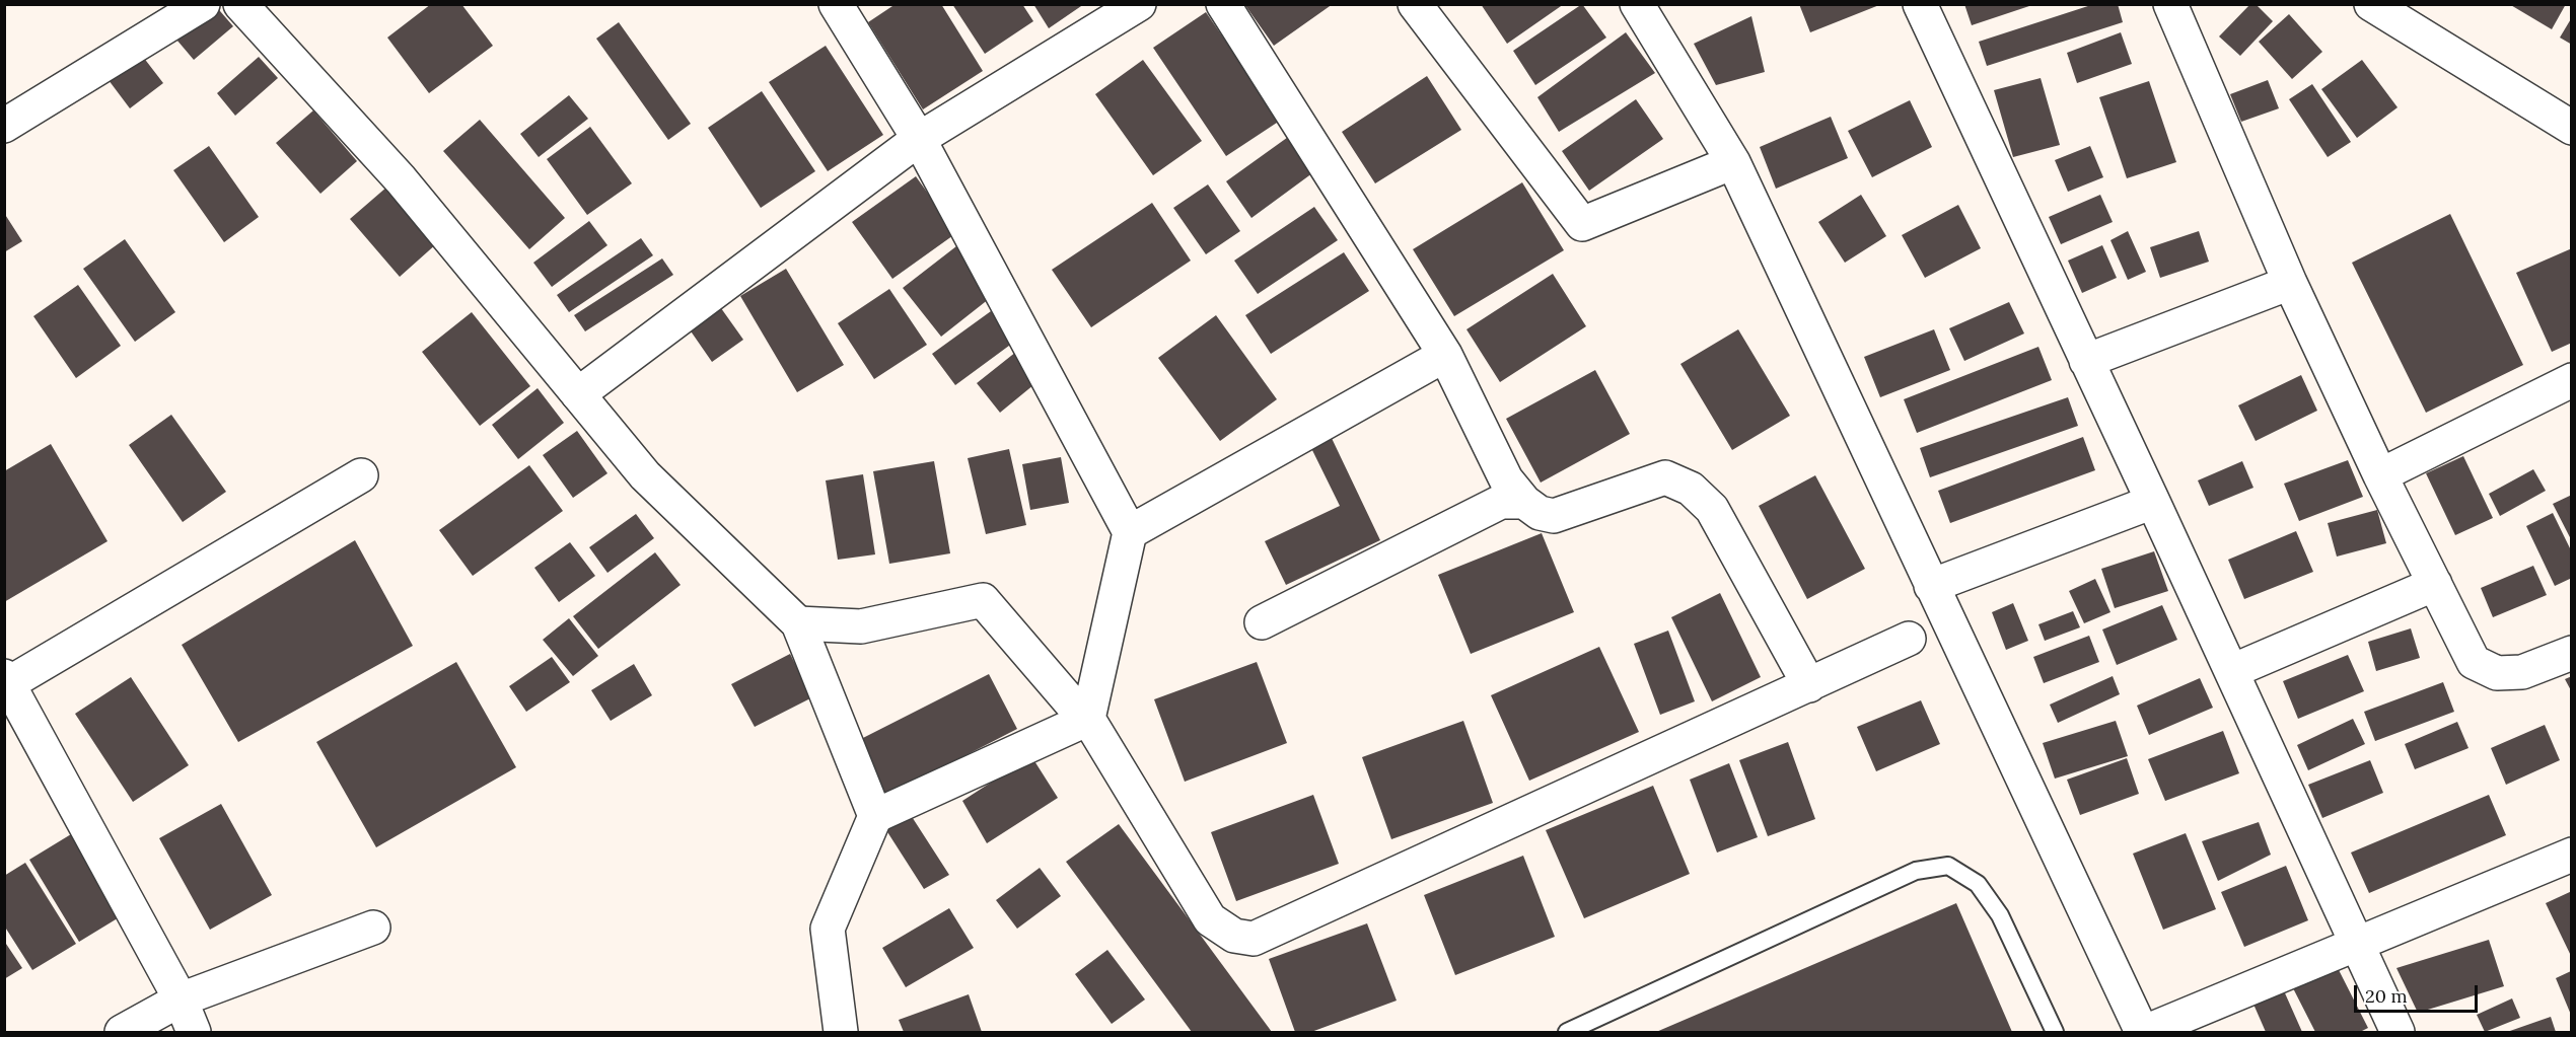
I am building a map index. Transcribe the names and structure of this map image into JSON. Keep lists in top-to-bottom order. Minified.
{"scale_bar":"20 m"}
